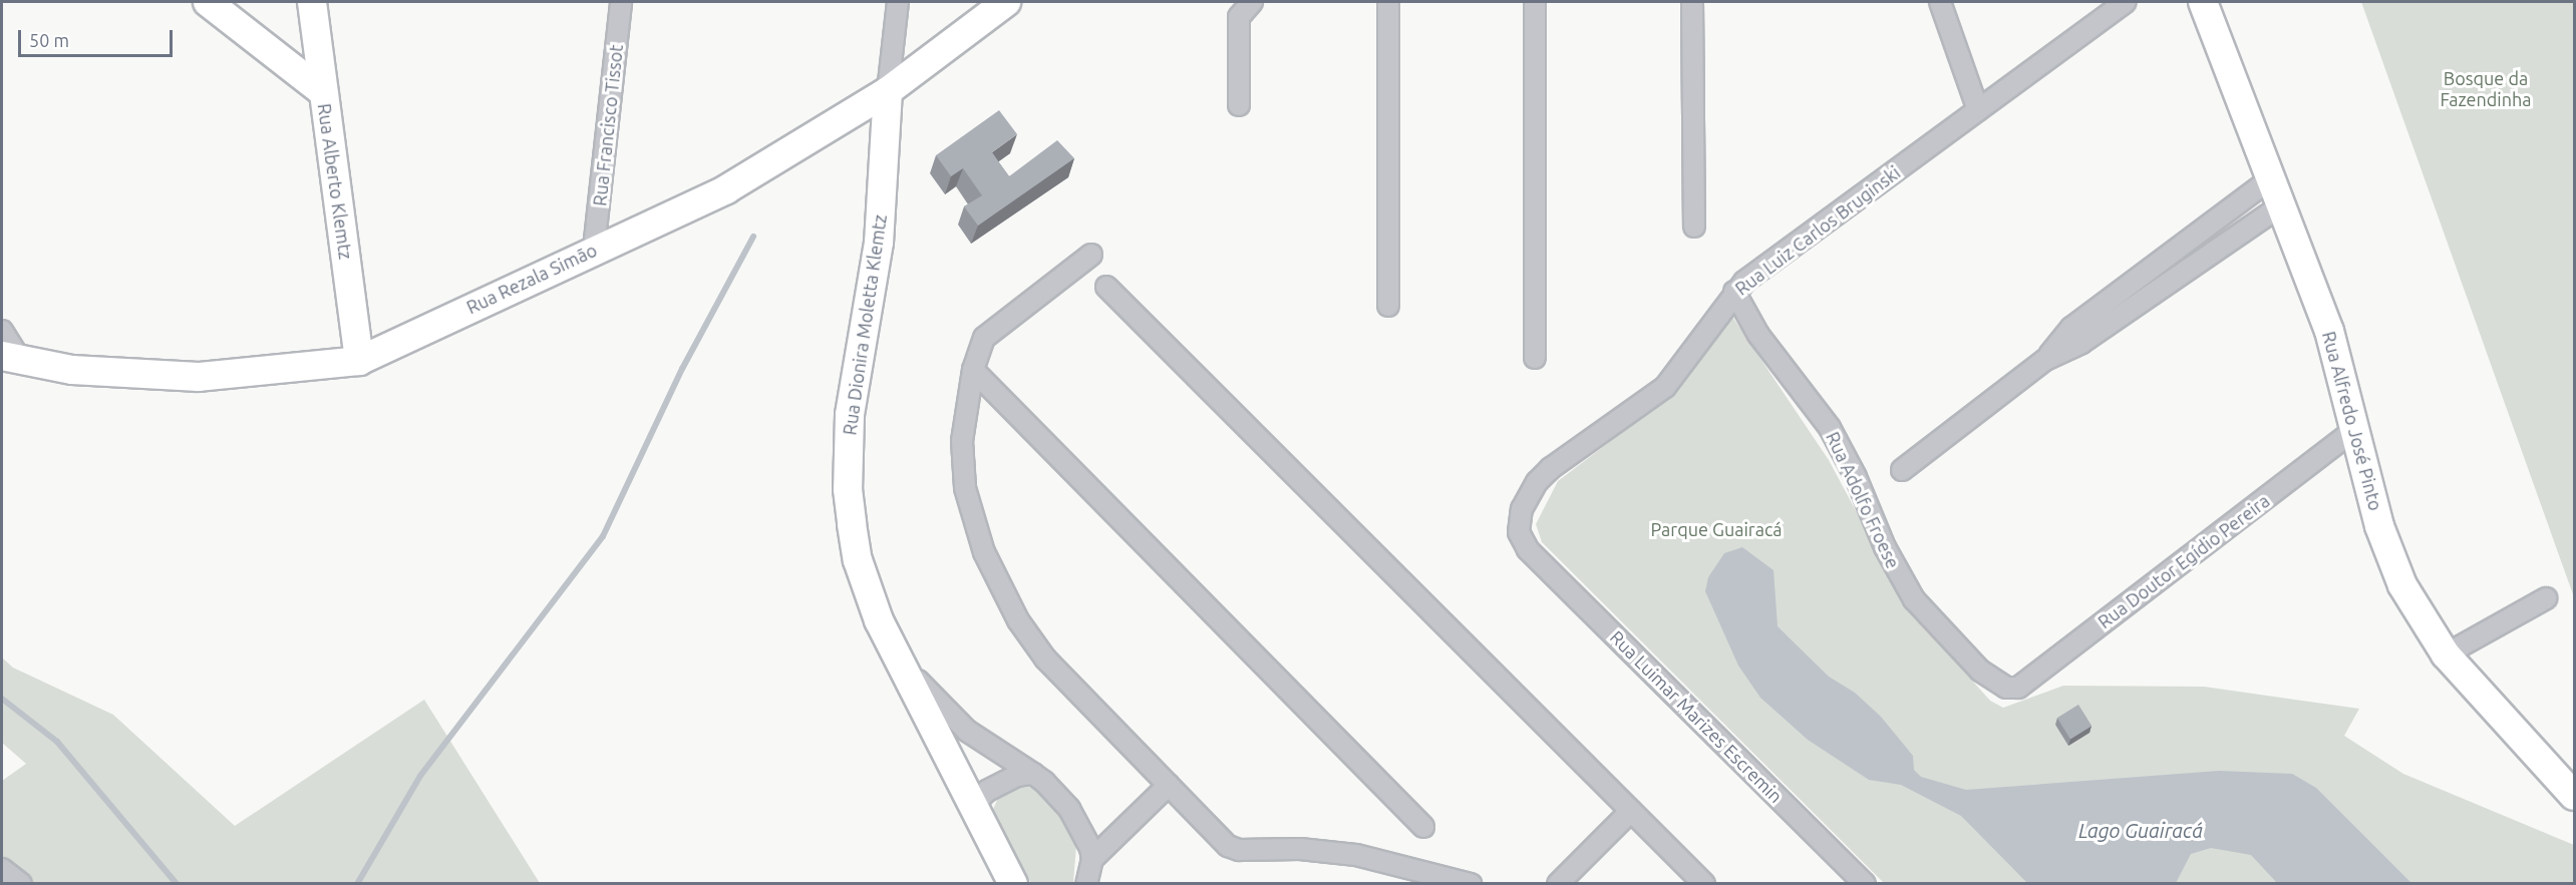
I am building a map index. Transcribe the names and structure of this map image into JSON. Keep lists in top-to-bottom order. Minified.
{"streets":{"main road":["Rua Alberto Klemtz","Rua Rezala Simão","Rua Dionira Moletta Klemtz","Rua Alfredo José Pinto"],"street":["Rua Francisco Tissot","Rua Luiz Carlos Bruginski","Rua Adolfo Froese","Rua Doutor Egídio Pereira","Rua Luimar Marizes Escremin"]},"crossings":[["Rua Francisco Tissot","Rua Rezala Simão"],["Rua Alberto Klemtz","Rua Rezala Simão"],["Rua Luiz Carlos Bruginski","Rua Adolfo Froese"],["Rua Luiz Carlos Bruginski","Rua Luimar Marizes Escremin"],["Rua Rezala Simão","Rua Dionira Moletta Klemtz"],["Rua Alfredo José Pinto","Rua Doutor Egídio Pereira"],["Rua Adolfo Froese","Rua Doutor Egídio Pereira"]],"water":["Lago Guairacá"],"parks":["Bosque da Fazendinha","Parque Guairacá"],"scale_bar":"50 m"}
